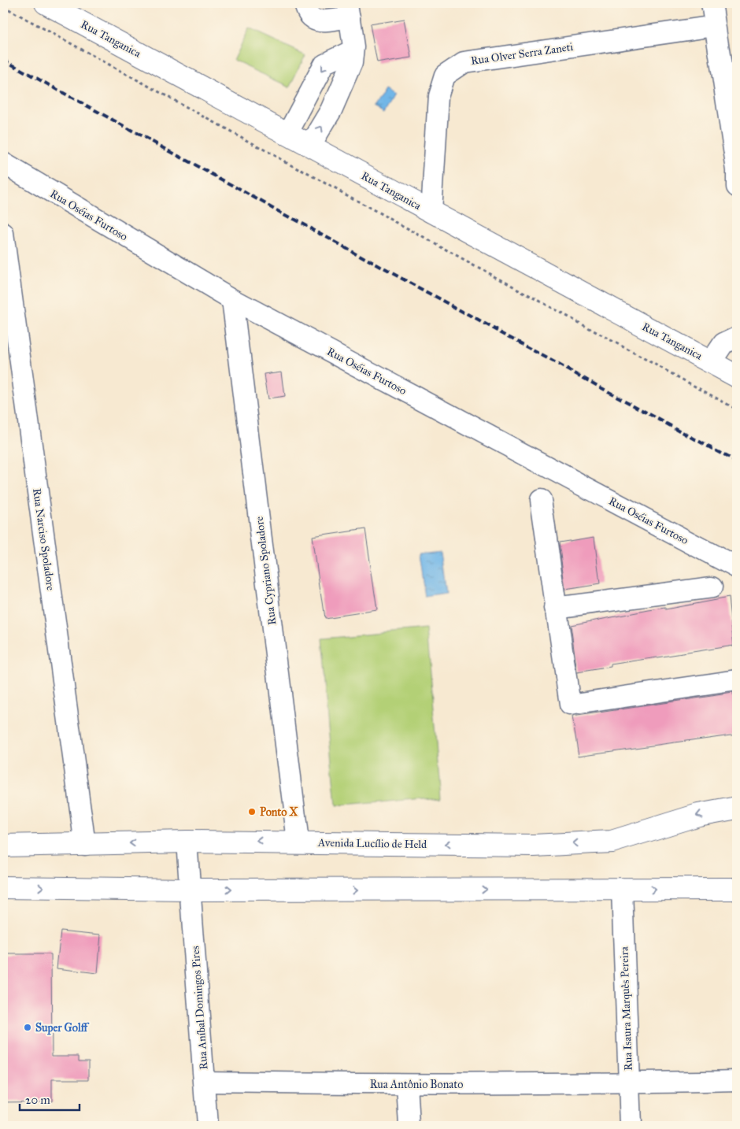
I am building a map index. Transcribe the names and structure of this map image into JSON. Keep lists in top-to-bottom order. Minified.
{"streets":{"main road":["Rua Tanganica","Avenida Lucílio de Held"],"street":["Rua Olver Serra Zaneti","Rua Oséias Furtoso","Rua Narciso Spoladore","Rua Cypriano Spoladore","Rua Aníbal Domingos Pires","Rua Isaura Marquês Pereira","Rua Antônio Bonato"]},"crossings":[["Rua Tanganica","Rua Olver Serra Zaneti"],["Rua Oséias Furtoso","Rua Cypriano Spoladore"],["Rua Narciso Spoladore","Avenida Lucílio de Held"],["Rua Cypriano Spoladore","Avenida Lucílio de Held"],["Avenida Lucílio de Held","Rua Aníbal Domingos Pires"],["Rua Aníbal Domingos Pires","Rua Antônio Bonato"],["Rua Isaura Marquês Pereira","Rua Antônio Bonato"]],"places":["Ponto X","Super Golff"],"scale_bar":"20 m"}
